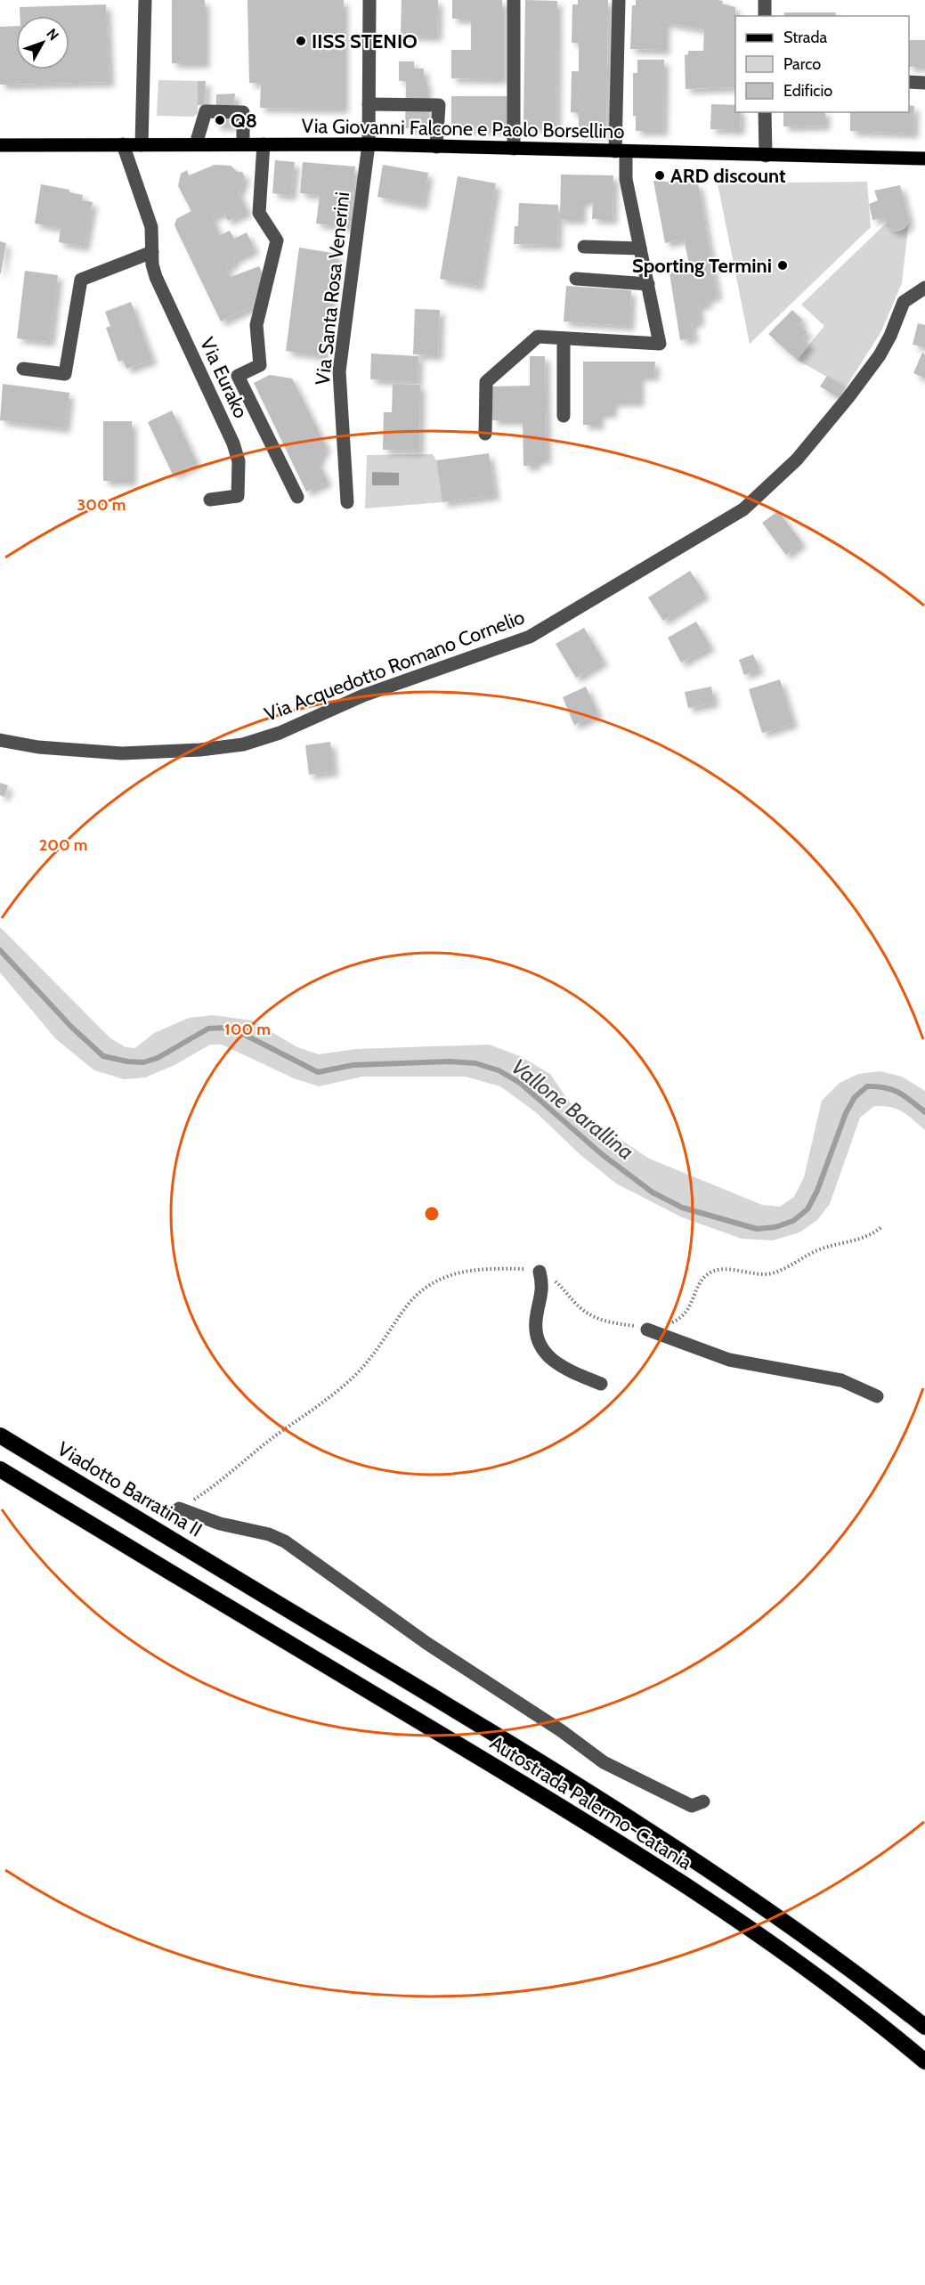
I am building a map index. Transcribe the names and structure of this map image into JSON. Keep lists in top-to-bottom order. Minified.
{"streets":{"highway":["Viadotto Barratina II","Autostrada Palermo-Catania"],"main road":["Via Giovanni Falcone e Paolo Borsellino"],"street":["Via Santa Rosa Venerini","Via Eurako","Via Acquedotto Romano Cornelio"]},"crossings":[["Via Giovanni Falcone e Paolo Borsellino","Via Santa Rosa Venerini"],["Via Giovanni Falcone e Paolo Borsellino","Via Eurako"],["Viadotto Barratina II","Autostrada Palermo-Catania"]],"water":["Vallone Barallina"],"places":["IISS STENIO","Q8","ARD discount","Sporting Termini"],"legend":["Strada","Parco","Edificio"],"north":"top right","rings":["300 m","200 m","100 m"]}
